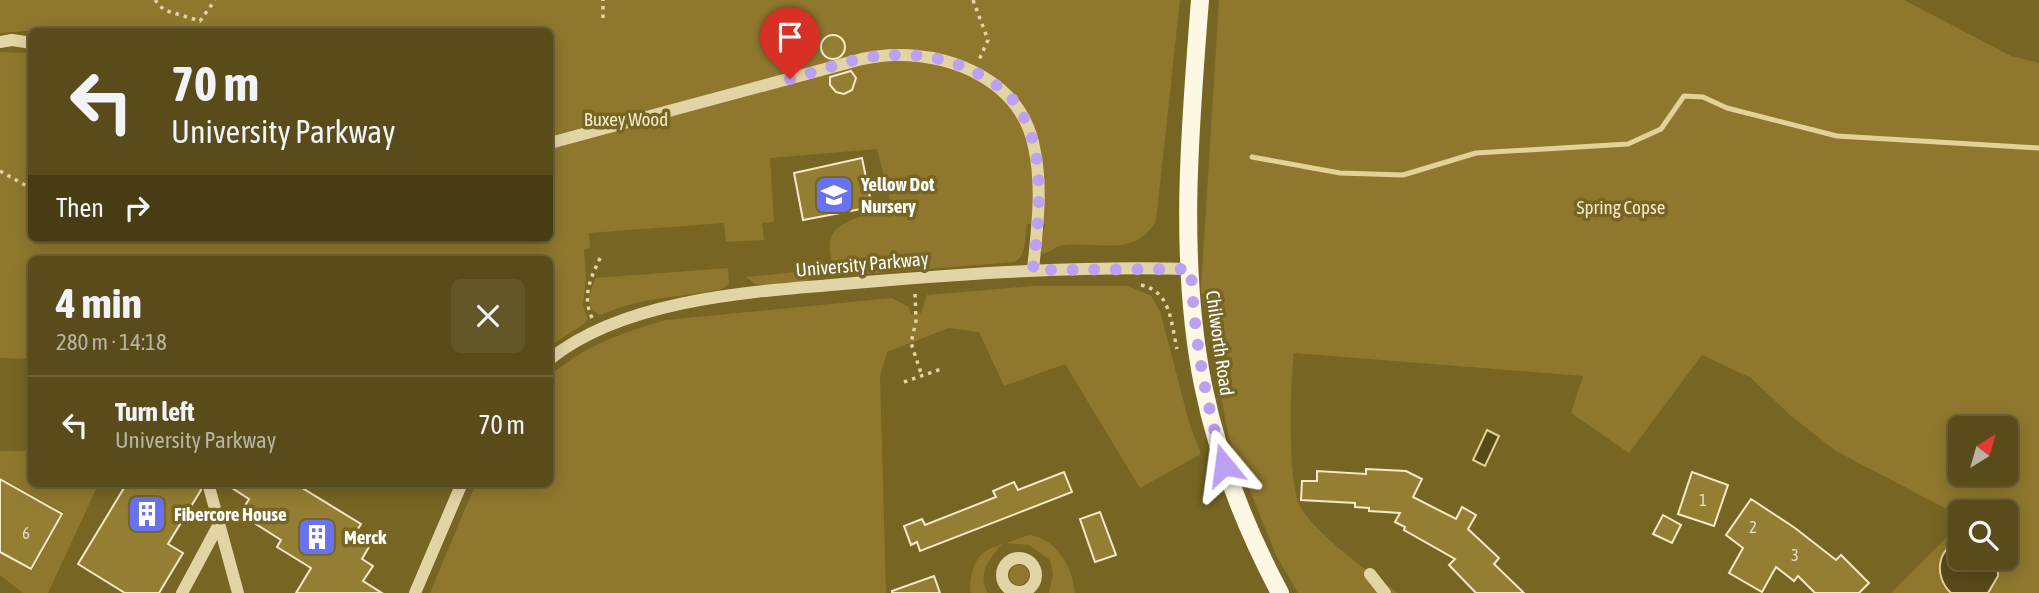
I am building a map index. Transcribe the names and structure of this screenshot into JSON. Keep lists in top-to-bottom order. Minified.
{"streets":{"main road":["Chilworth Road"],"street":["University Parkway"]},"crossings":[["University Parkway","Chilworth Road"]],"parks":["Buxey Wood","Spring Copse"],"places":{"school or university":["Yellow Dot Nursery"],"building":["Fibercore House","Merck"]},"house_numbers":["1","2","6","3"],"north":"top right","page":{"turn":["70 m","University Parkway"],"then":"Then","heading":["4 min","280 m · 14:18"],"list":[{"name":"Turn left","note":"University Parkway","value":"70 m"}]}}
